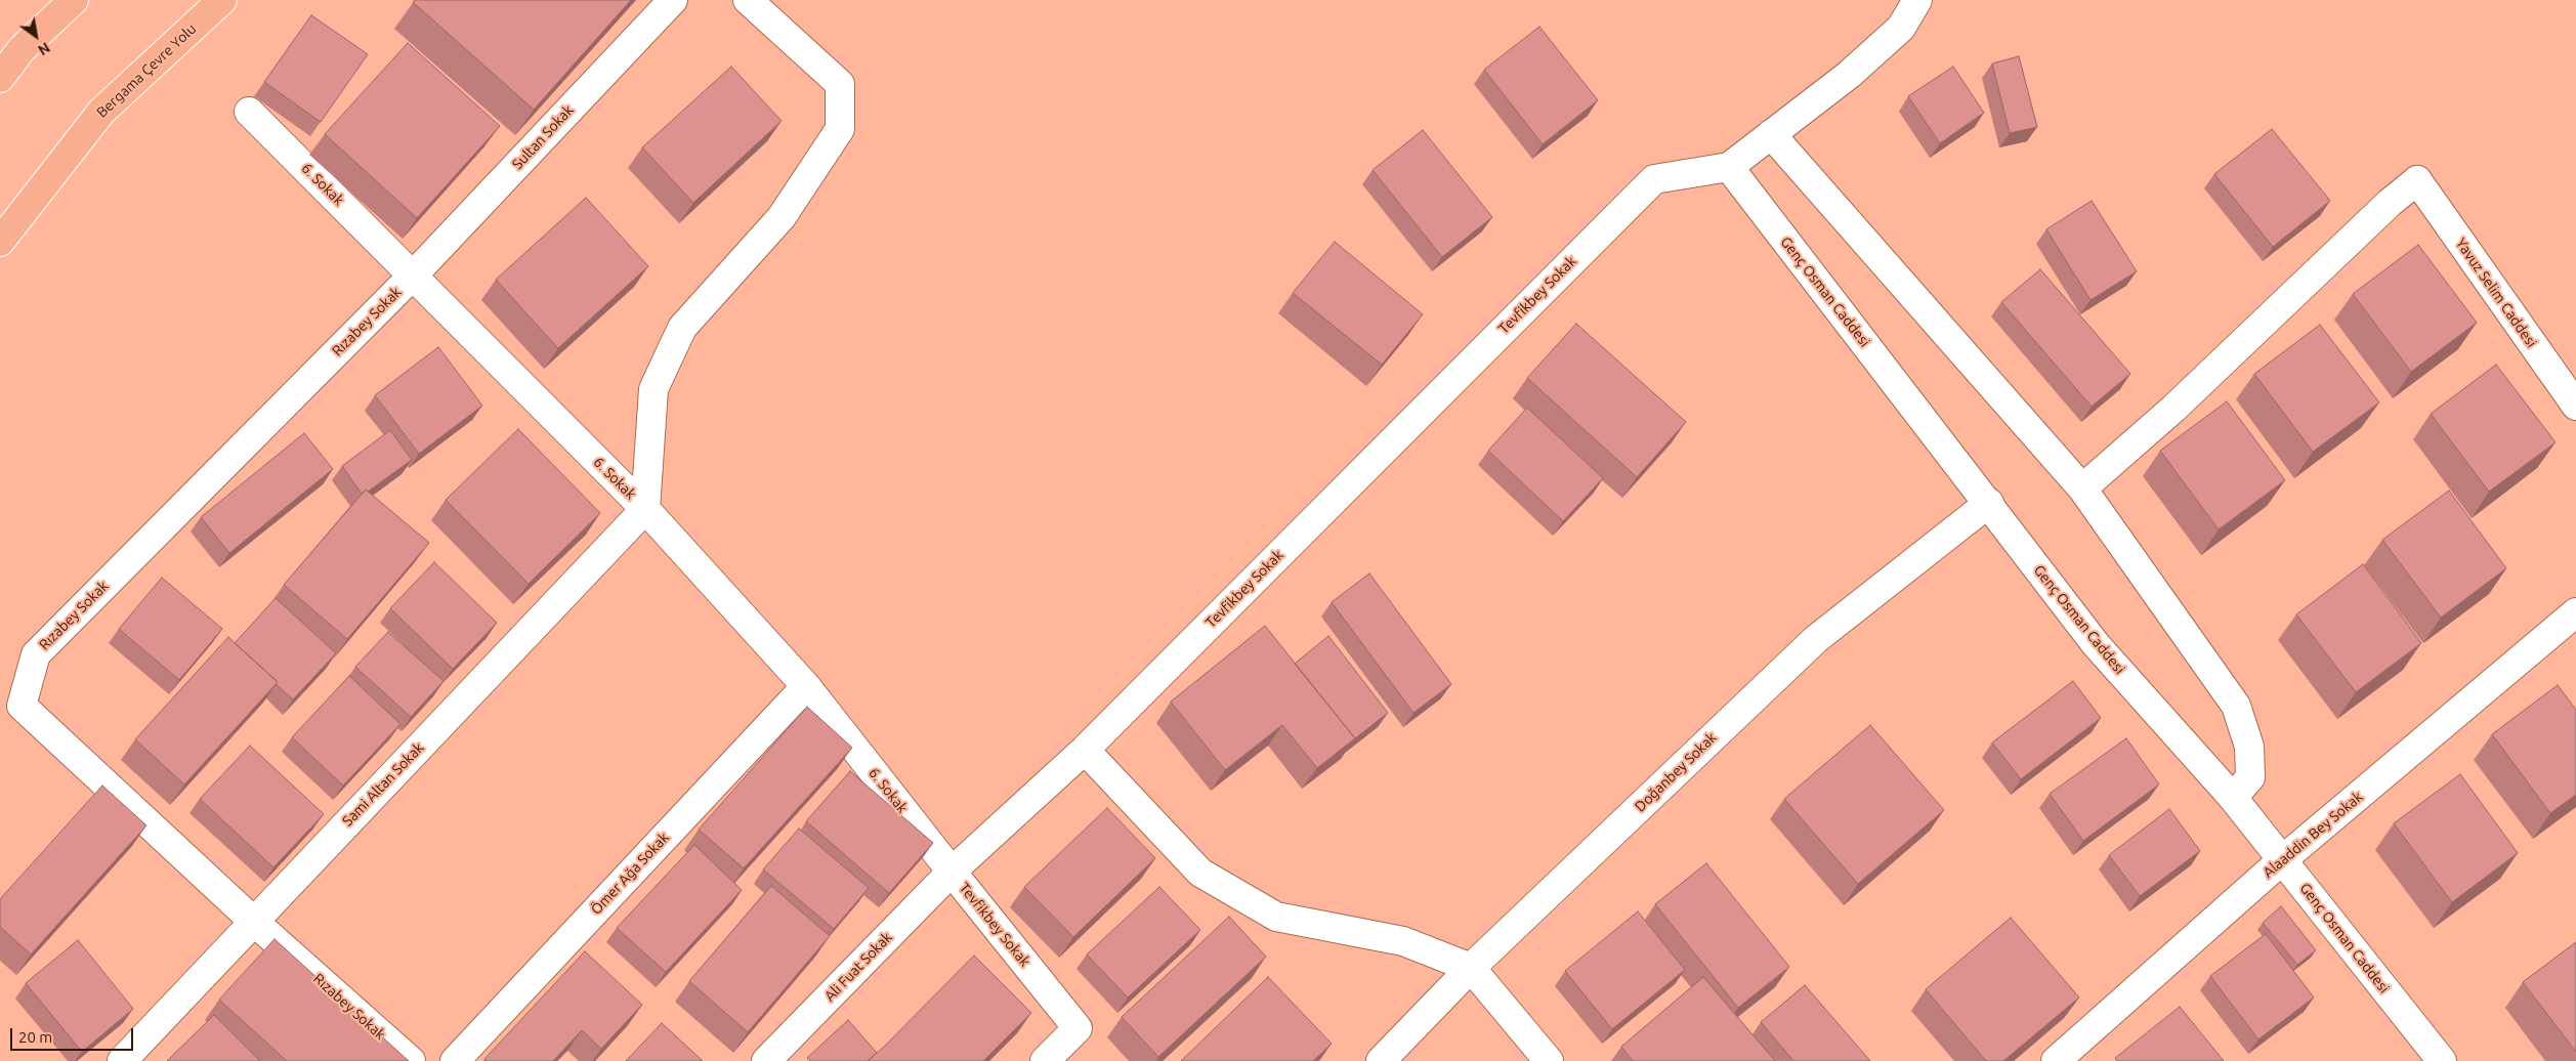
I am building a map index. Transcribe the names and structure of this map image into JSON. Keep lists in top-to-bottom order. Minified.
{"streets":{"highway":["Bergama Çevre Yolu"],"street":["Sultan Sokak","6. Sokak","Genç Osman Caddesi","Yavuz Selim Caddesi","Tevfikbey Sokak","Rızabey Sokak","Doğanbey Sokak","Sami Altan Sokak","Alaaddin Bey Sokak","Ömer Ağa Sokak","Ali Fuat Sokak"]},"crossings":[["Sultan Sokak","6. Sokak"],["Sultan Sokak","Rızabey Sokak"],["6. Sokak","Tevfikbey Sokak"],["6. Sokak","Rızabey Sokak"],["6. Sokak","Sami Altan Sokak"],["6. Sokak","Ömer Ağa Sokak"],["6. Sokak","Ali Fuat Sokak"],["Genç Osman Caddesi","Tevfikbey Sokak"],["Genç Osman Caddesi","Doğanbey Sokak"],["Genç Osman Caddesi","Alaaddin Bey Sokak"],["Tevfikbey Sokak","Ali Fuat Sokak"],["Rızabey Sokak","Sami Altan Sokak"]],"scale_bar":"20 m","north":"bottom right"}
